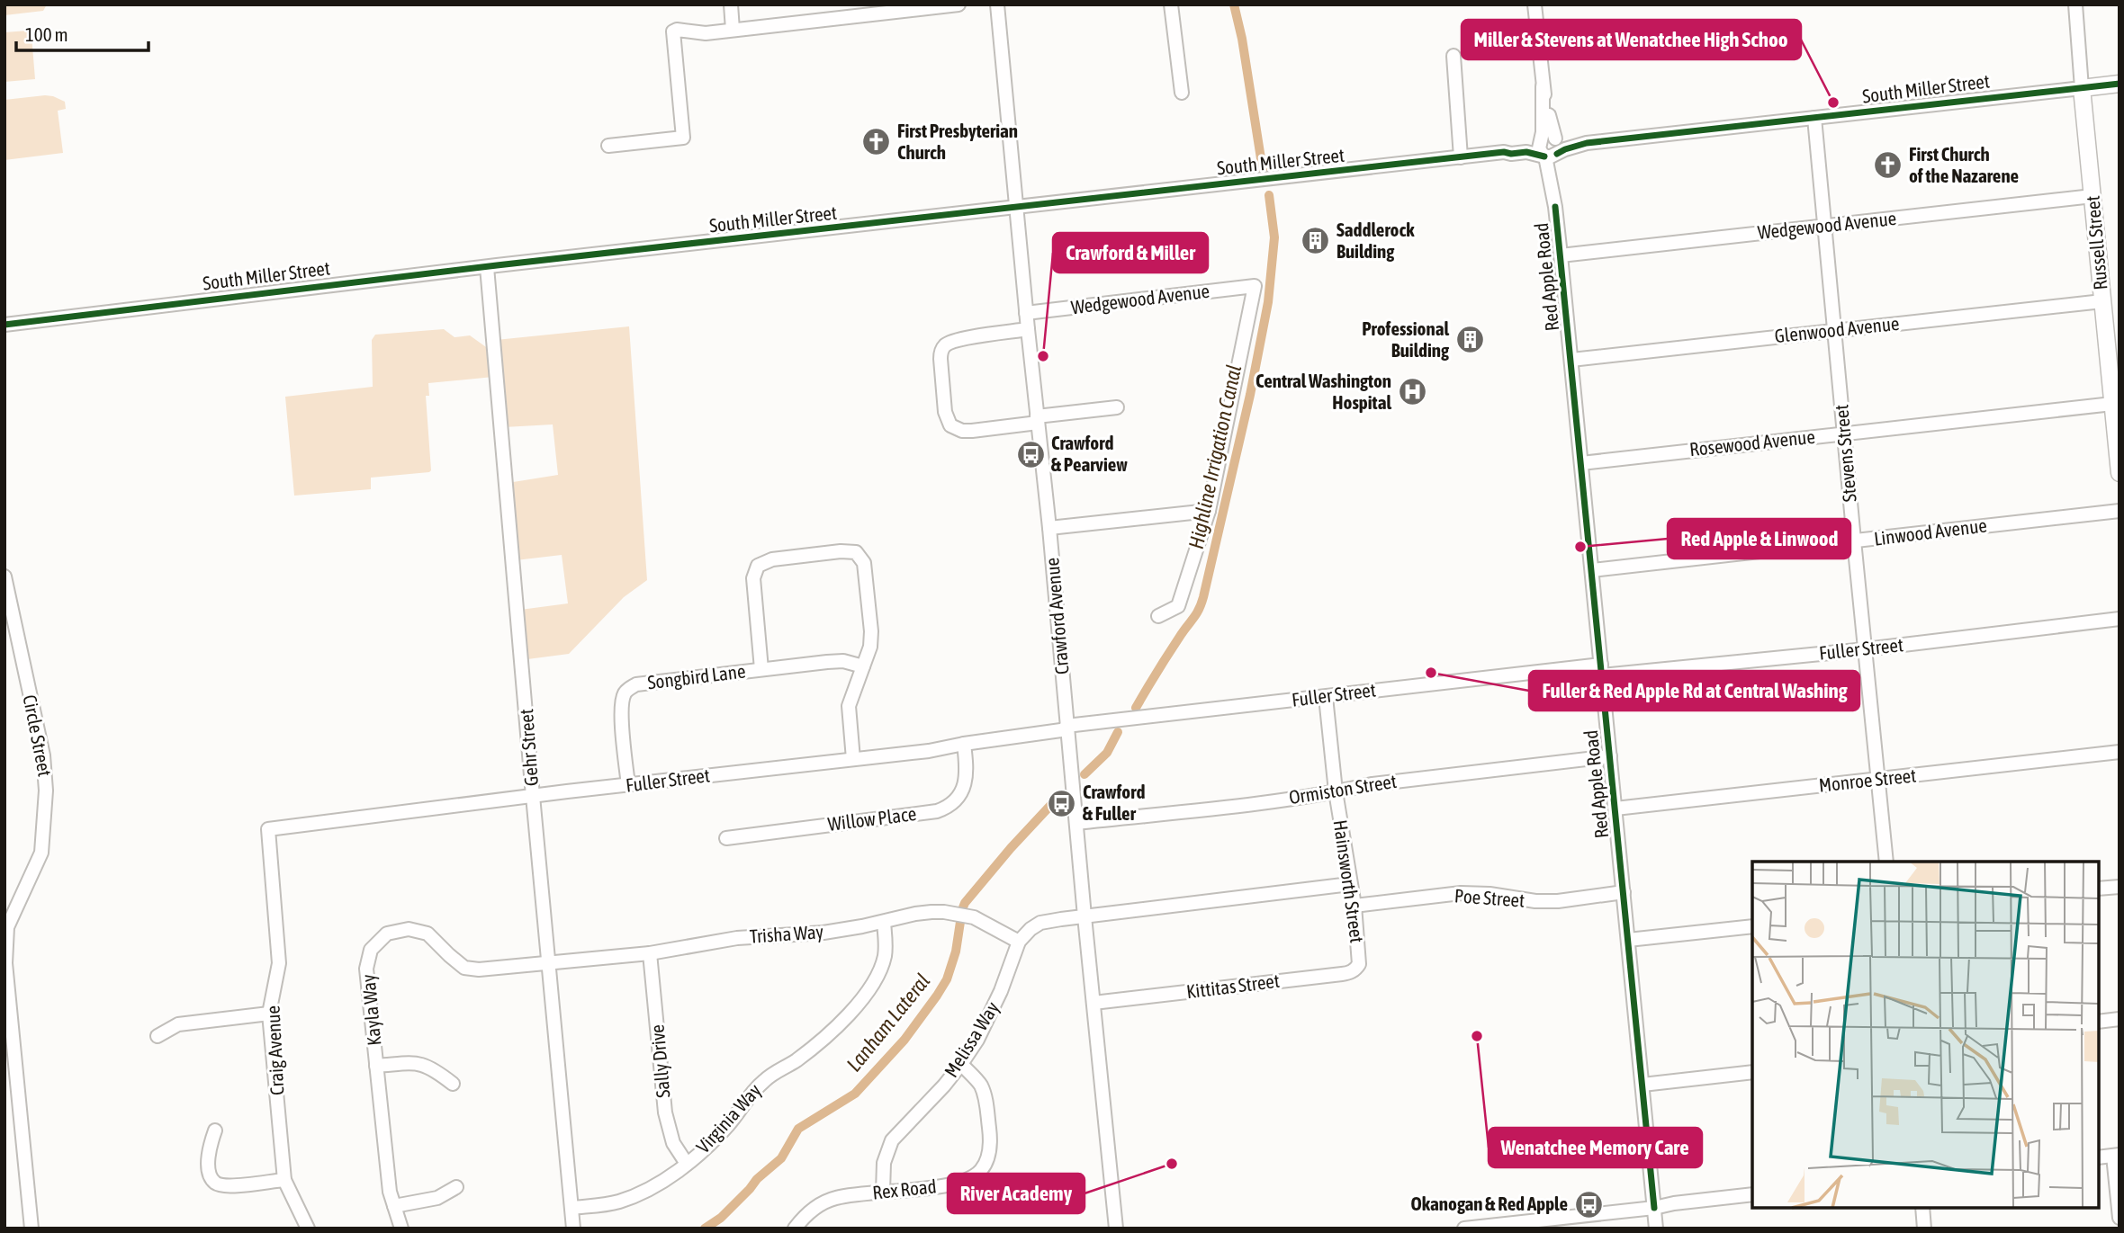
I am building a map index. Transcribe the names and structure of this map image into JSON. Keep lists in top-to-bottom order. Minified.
{"streets":{"main road":["South Miller Street","Russell Street"],"street":["Wedgewood Avenue","Red Apple Road","Glenwood Avenue","Rosewood Avenue","Stevens Street","Linwood Avenue","Crawford Avenue","Fuller Street","Songbird Lane","Circle Street","Gehr Street","Monroe Street","Ormiston Street","Willow Place","Hainsworth Street","Poe Street","Trisha Way","Kittitas Street","Kayla Way","Melissa Way","Craig Avenue","Sally Drive","Virginia Way","Rex Road"]},"crossings":[["South Miller Street","Russell Street"],["South Miller Street","Red Apple Road"],["South Miller Street","Stevens Street"],["South Miller Street","Crawford Avenue"],["South Miller Street","Gehr Street"],["Wedgewood Avenue","Russell Street"],["Wedgewood Avenue","Red Apple Road"],["Wedgewood Avenue","Stevens Street"],["Wedgewood Avenue","Crawford Avenue"],["Russell Street","Glenwood Avenue"],["Russell Street","Rosewood Avenue"],["Red Apple Road","Glenwood Avenue"],["Red Apple Road","Rosewood Avenue"],["Red Apple Road","Linwood Avenue"],["Red Apple Road","Fuller Street"],["Red Apple Road","Monroe Street"],["Red Apple Road","Ormiston Street"],["Red Apple Road","Poe Street"],["Glenwood Avenue","Stevens Street"],["Rosewood Avenue","Stevens Street"],["Stevens Street","Linwood Avenue"],["Stevens Street","Fuller Street"],["Stevens Street","Monroe Street"],["Crawford Avenue","Fuller Street"],["Crawford Avenue","Ormiston Street"],["Crawford Avenue","Kittitas Street"],["Fuller Street","Songbird Lane"],["Fuller Street","Gehr Street"],["Fuller Street","Willow Place"],["Fuller Street","Hainsworth Street"],["Fuller Street","Craig Avenue"],["Gehr Street","Trisha Way"],["Gehr Street","Kayla Way"],["Gehr Street","Virginia Way"],["Ormiston Street","Hainsworth Street"],["Hainsworth Street","Poe Street"],["Hainsworth Street","Kittitas Street"],["Trisha Way","Kayla Way"],["Trisha Way","Melissa Way"],["Trisha Way","Sally Drive"],["Trisha Way","Virginia Way"],["Melissa Way","Rex Road"],["Sally Drive","Virginia Way"]],"water":["Highline Irrigation Canal","Lanham Lateral"],"places":{"other":["Miller & Stevens at Wenatchee High Schoo","Crawford & Miller","Red Apple & Linwood","Fuller & Red Apple Rd at Central Washing","Wenatchee Memory Care","River Academy"],"church":["First Presbyterian Church","First Church of the Nazarene"],"building":["Saddlerock Building","Professional Building"],"hospital":["Central Washington Hospital"],"bus stop":["Crawford & Pearview","Crawford & Fuller","Okanogan & Red Apple"]},"scale_bar":"100 m"}
